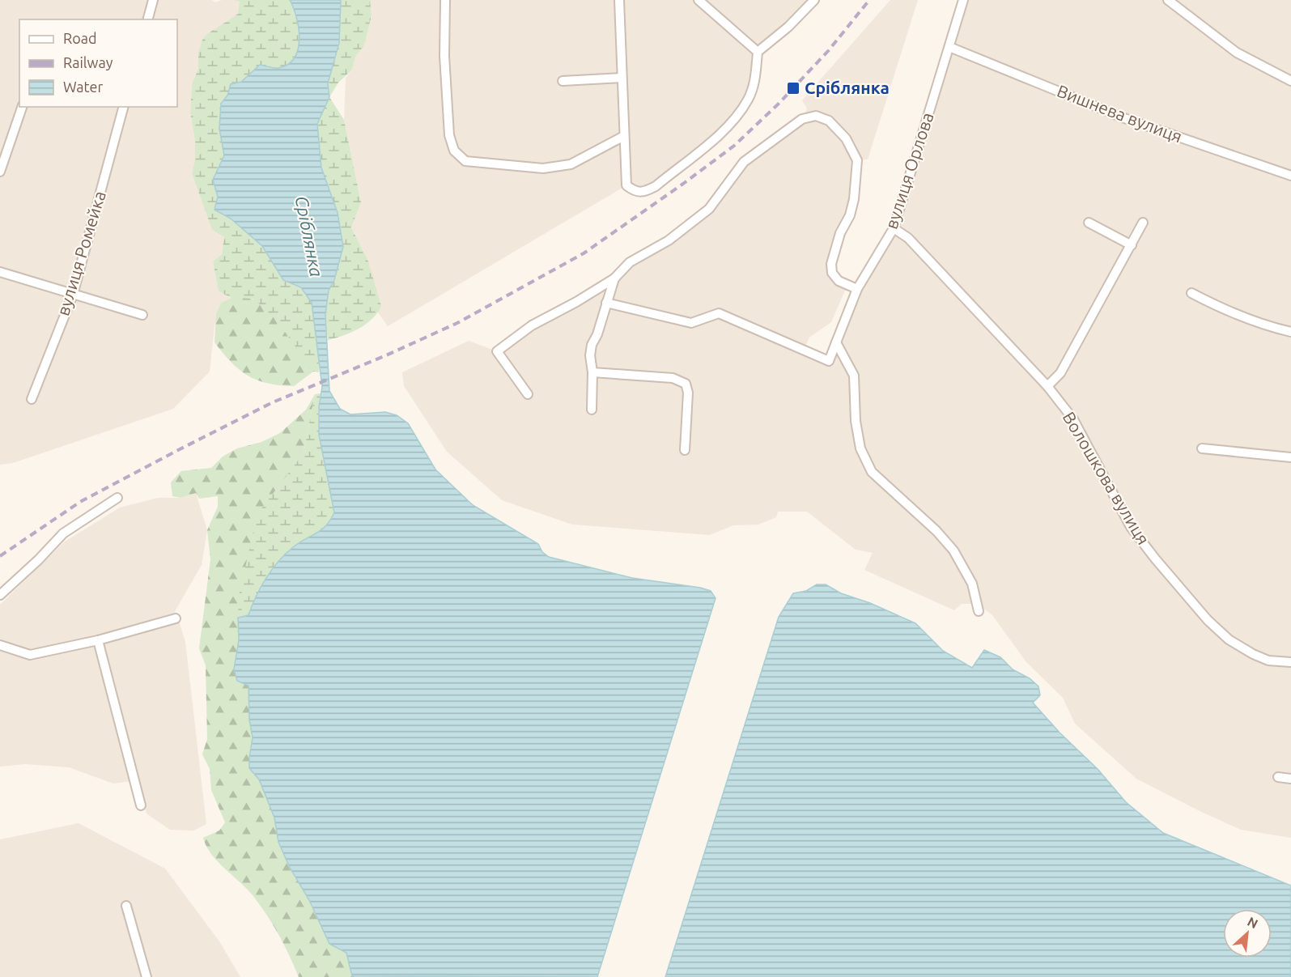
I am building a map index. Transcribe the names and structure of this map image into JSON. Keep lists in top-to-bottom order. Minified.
{"streets":{"street":["Вишнева вулиця","вулиця Орлова","вулиця Ромейка","Волошкова вулиця"]},"crossings":[["Вишнева вулиця","вулиця Орлова"],["вулиця Орлова","Волошкова вулиця"]],"water":["Сріблянка"],"places":{"transit":["Сріблянка"]},"legend":["Road","Railway","Water"],"north":"top right"}
